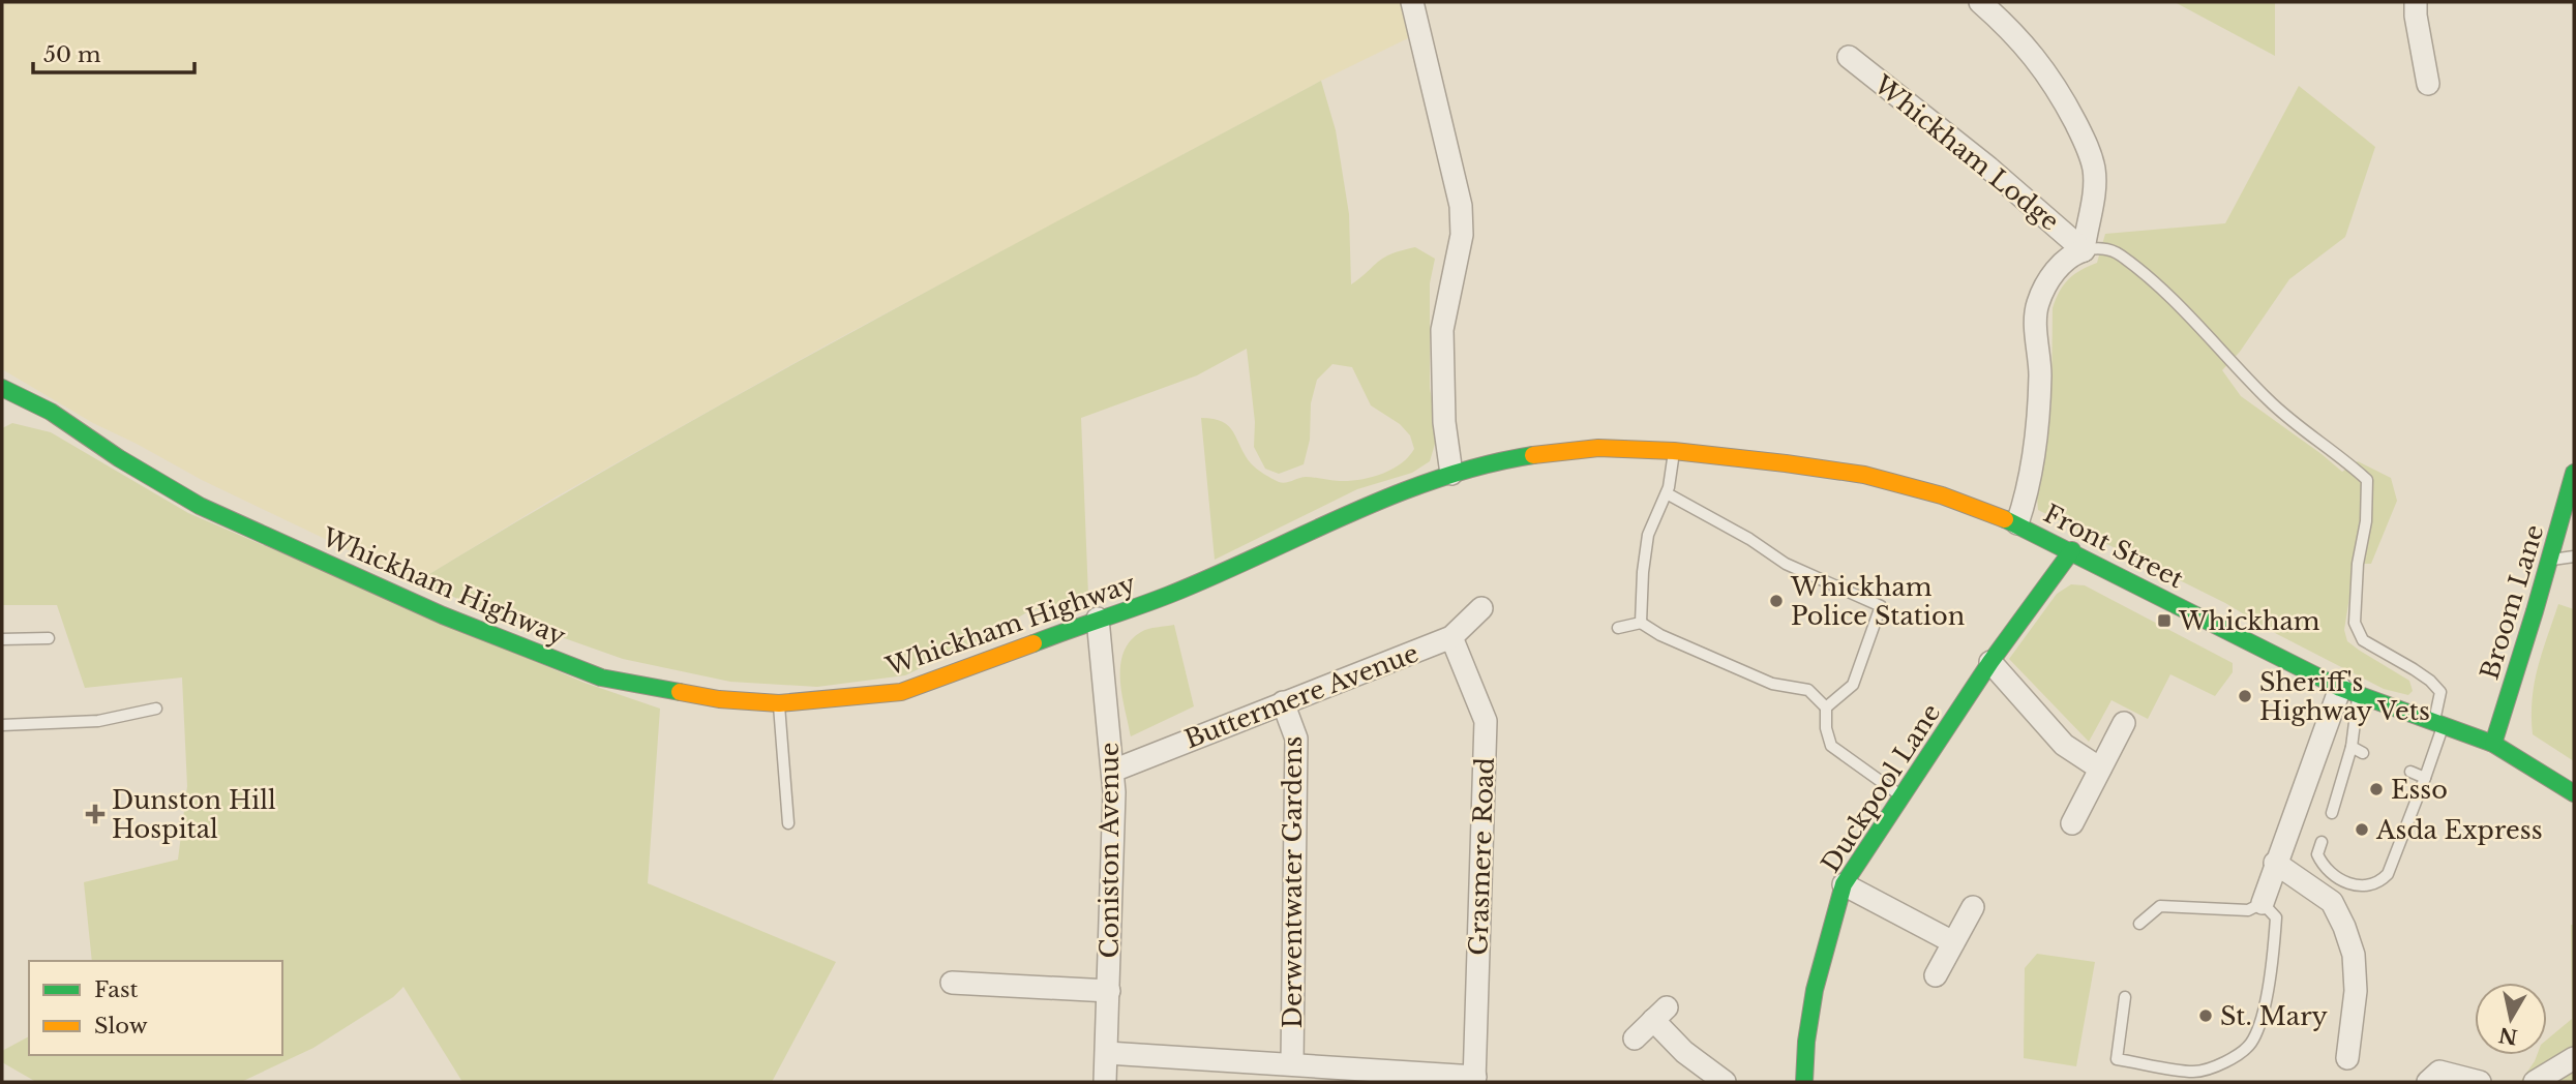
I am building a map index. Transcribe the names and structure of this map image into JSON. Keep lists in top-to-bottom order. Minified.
{"streets":{"main road":["Front Street","Whickham Highway","Broom Lane","Duckpool Lane"],"street":["Whickham Lodge","Buttermere Avenue","Coniston Avenue","Grasmere Road","Derwentwater Gardens"]},"crossings":[["Front Street","Whickham Highway"],["Front Street","Broom Lane"],["Front Street","Duckpool Lane"],["Whickham Highway","Coniston Avenue"],["Buttermere Avenue","Coniston Avenue"],["Buttermere Avenue","Grasmere Road"],["Buttermere Avenue","Derwentwater Gardens"]],"places":{"other":["Whickham Police Station","Sheriff's Highway Vets","Esso","Asda Express","St. Mary"],"transit":["Whickham"],"health":["Dunston Hill Hospital"]},"legend":["Fast","Slow"],"scale_bar":"50 m","north":"bottom"}
